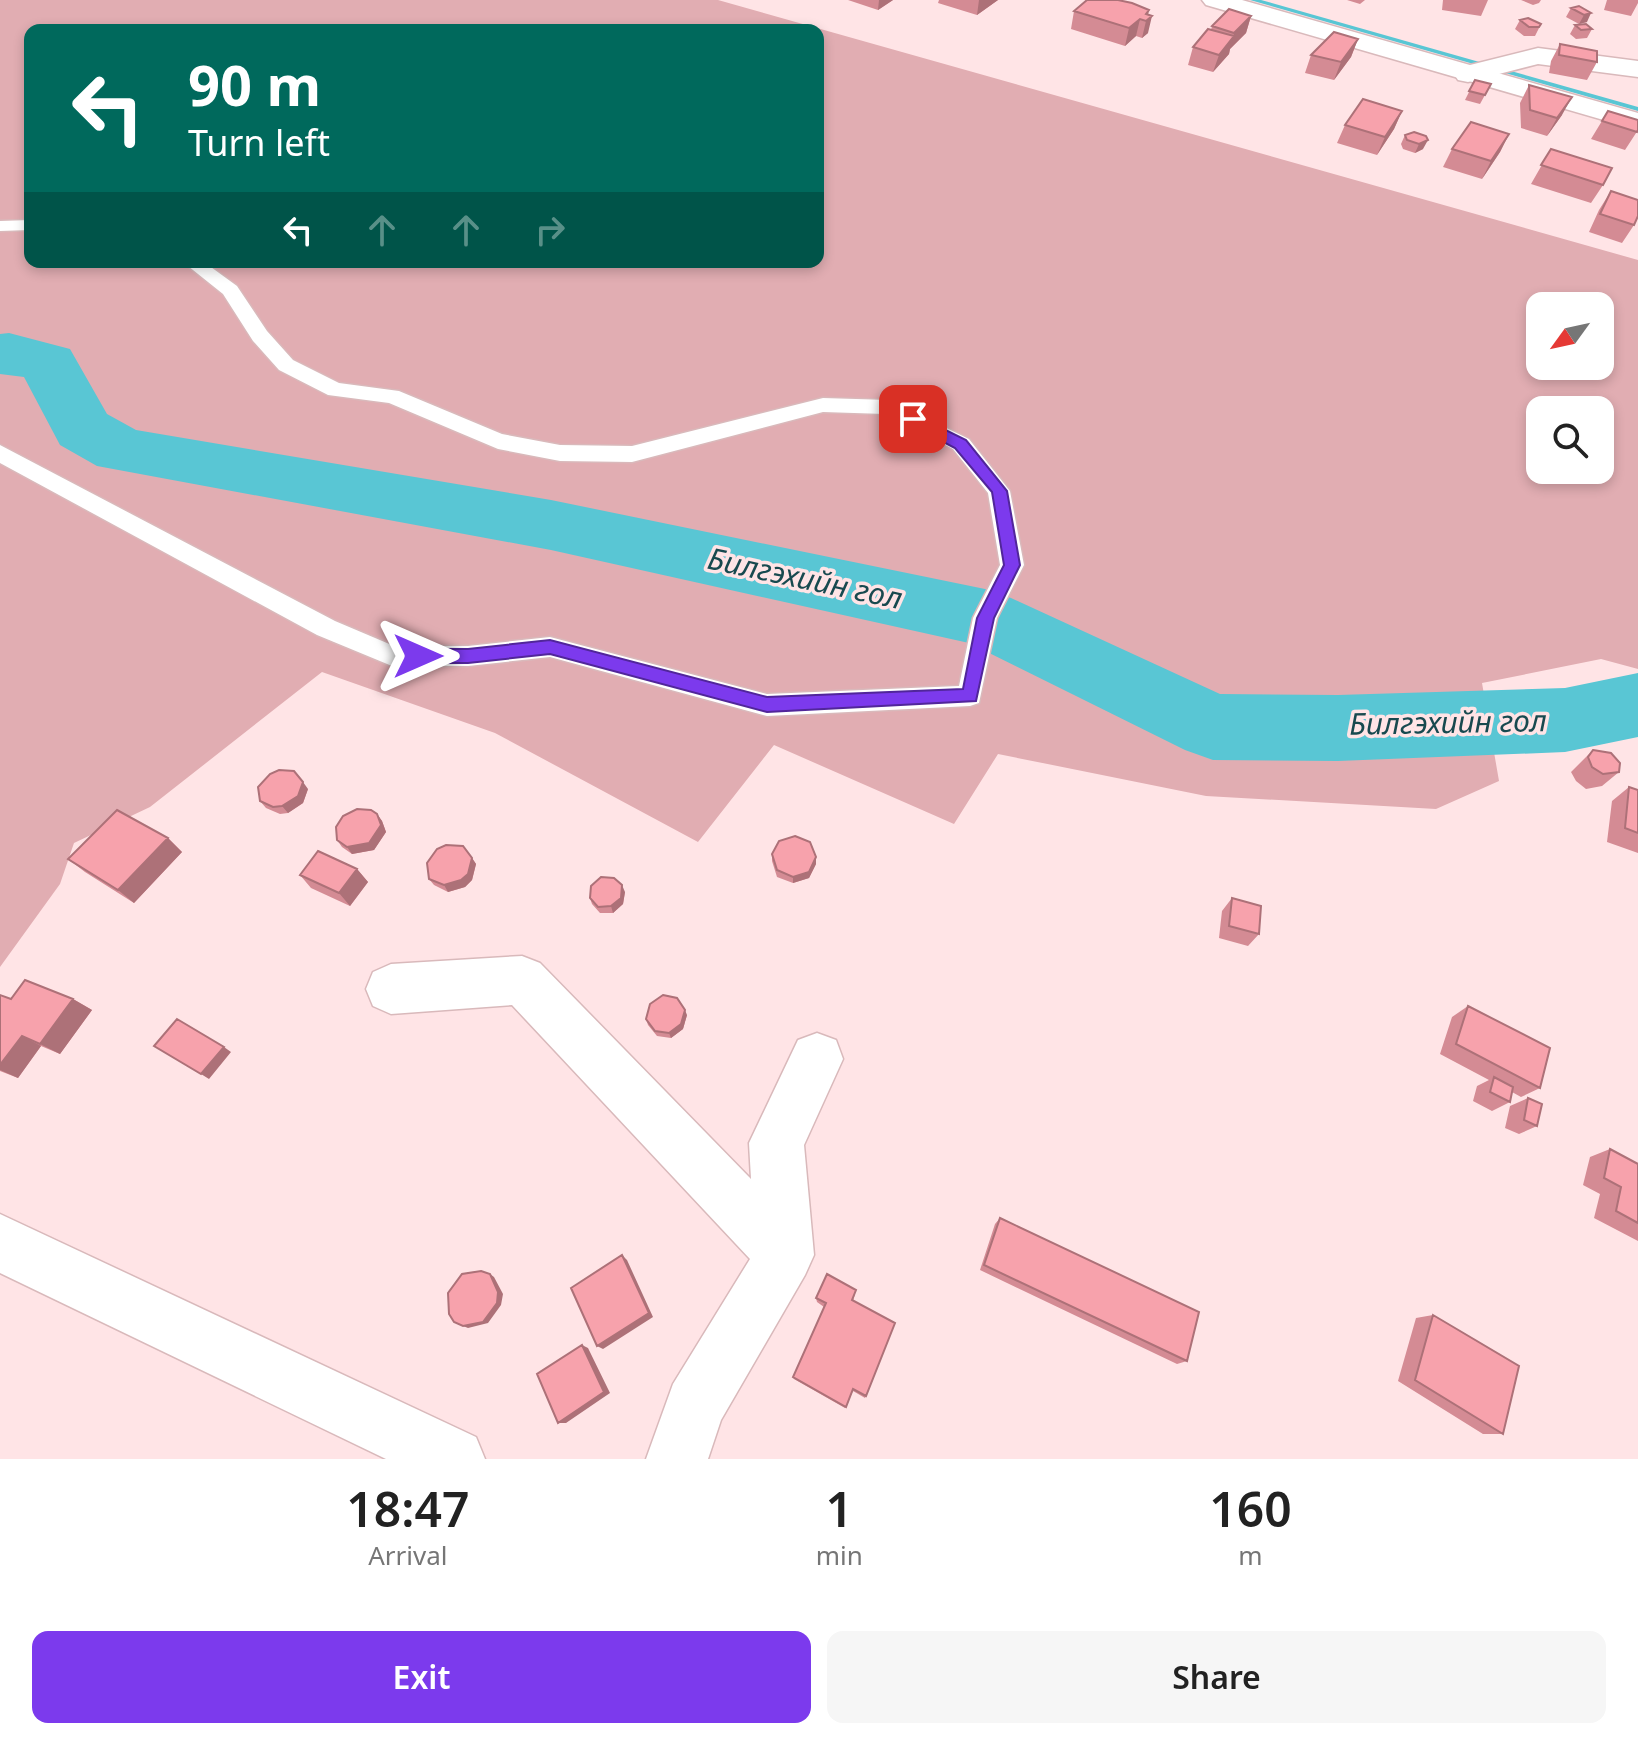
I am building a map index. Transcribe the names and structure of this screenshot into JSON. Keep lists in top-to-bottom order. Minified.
{"water":["Билгэхийн гол"],"north":"bottom left","page":{"turn":["90 m","Turn left"],"eta":["18:47","Arrival","1","min","160","m"],"buttons":["Exit","Share"]}}
